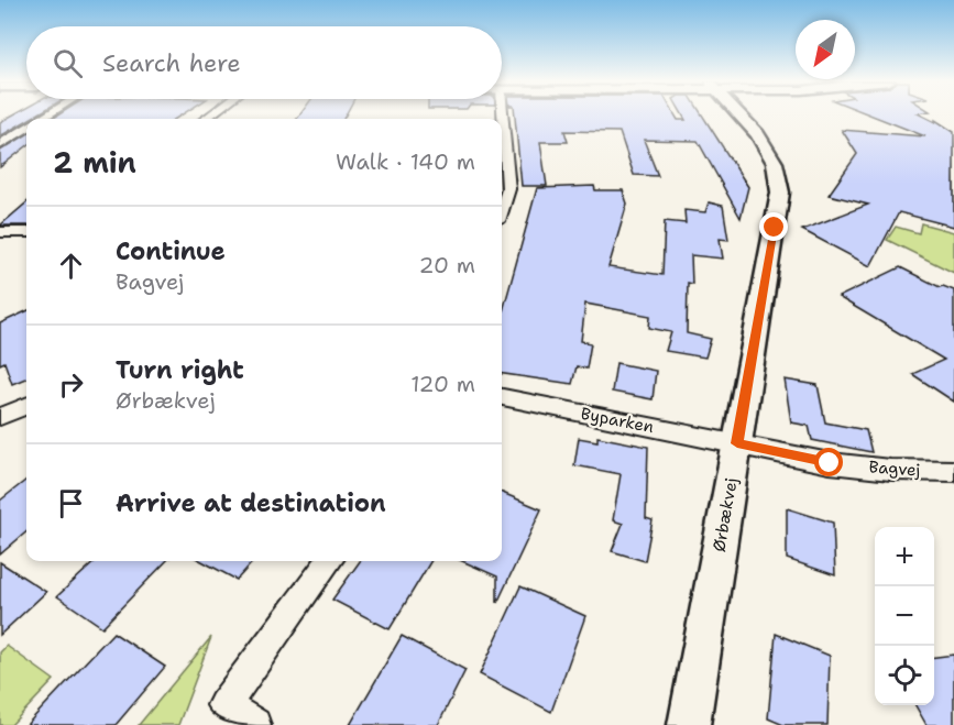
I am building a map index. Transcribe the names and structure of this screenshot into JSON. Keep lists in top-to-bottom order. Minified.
{"streets":{"street":["Byparken","Bagvej","Ørbækvej"]},"crossings":[["Byparken","Bagvej"],["Byparken","Ørbækvej"],["Bagvej","Ørbækvej"]],"north":"bottom left","page":{"search":"Search here","heading":["2 min","Walk · 140 m"],"list":[["Continue","Bagvej","20 m"],["Turn right","Ørbækvej","120 m"],"Arrive at destination"],"map_buttons":["+","−"]}}
